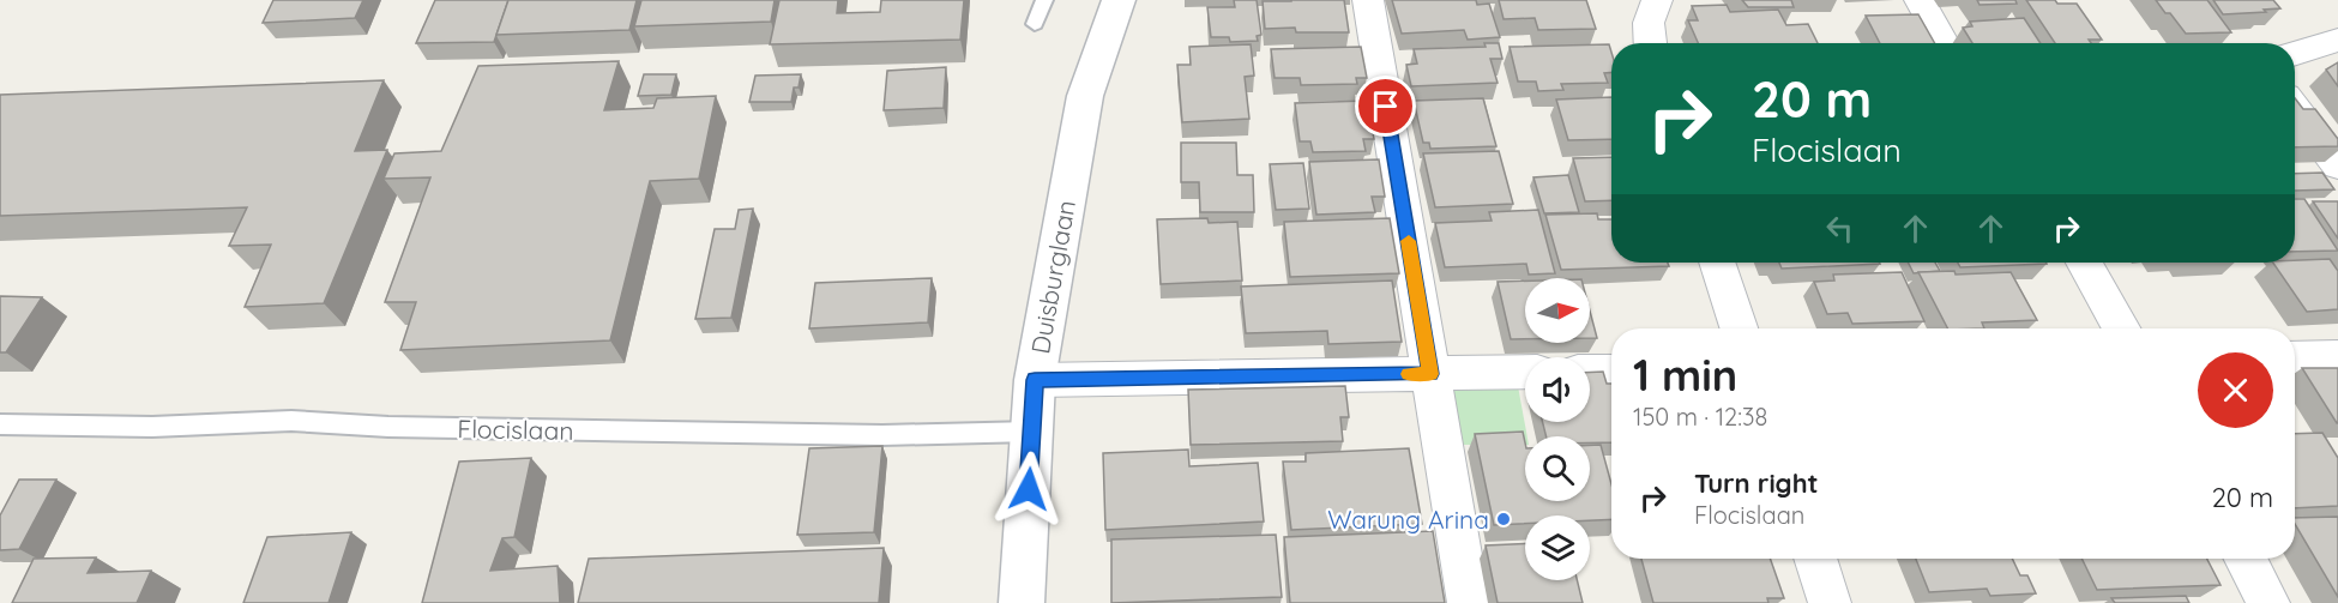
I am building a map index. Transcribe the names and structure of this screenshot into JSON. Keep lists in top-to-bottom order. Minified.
{"streets":{"street":["Duisburglaan"],"lane":["Flocislaan"]},"crossings":[["Duisburglaan","Flocislaan"]],"places":["Warung Arina"],"north":"right","page":{"turn":["20 m","Flocislaan"],"heading":["1 min","150 m · 12:38"],"list":[{"name":"Turn right","note":"Flocislaan","value":"20 m"}]}}
